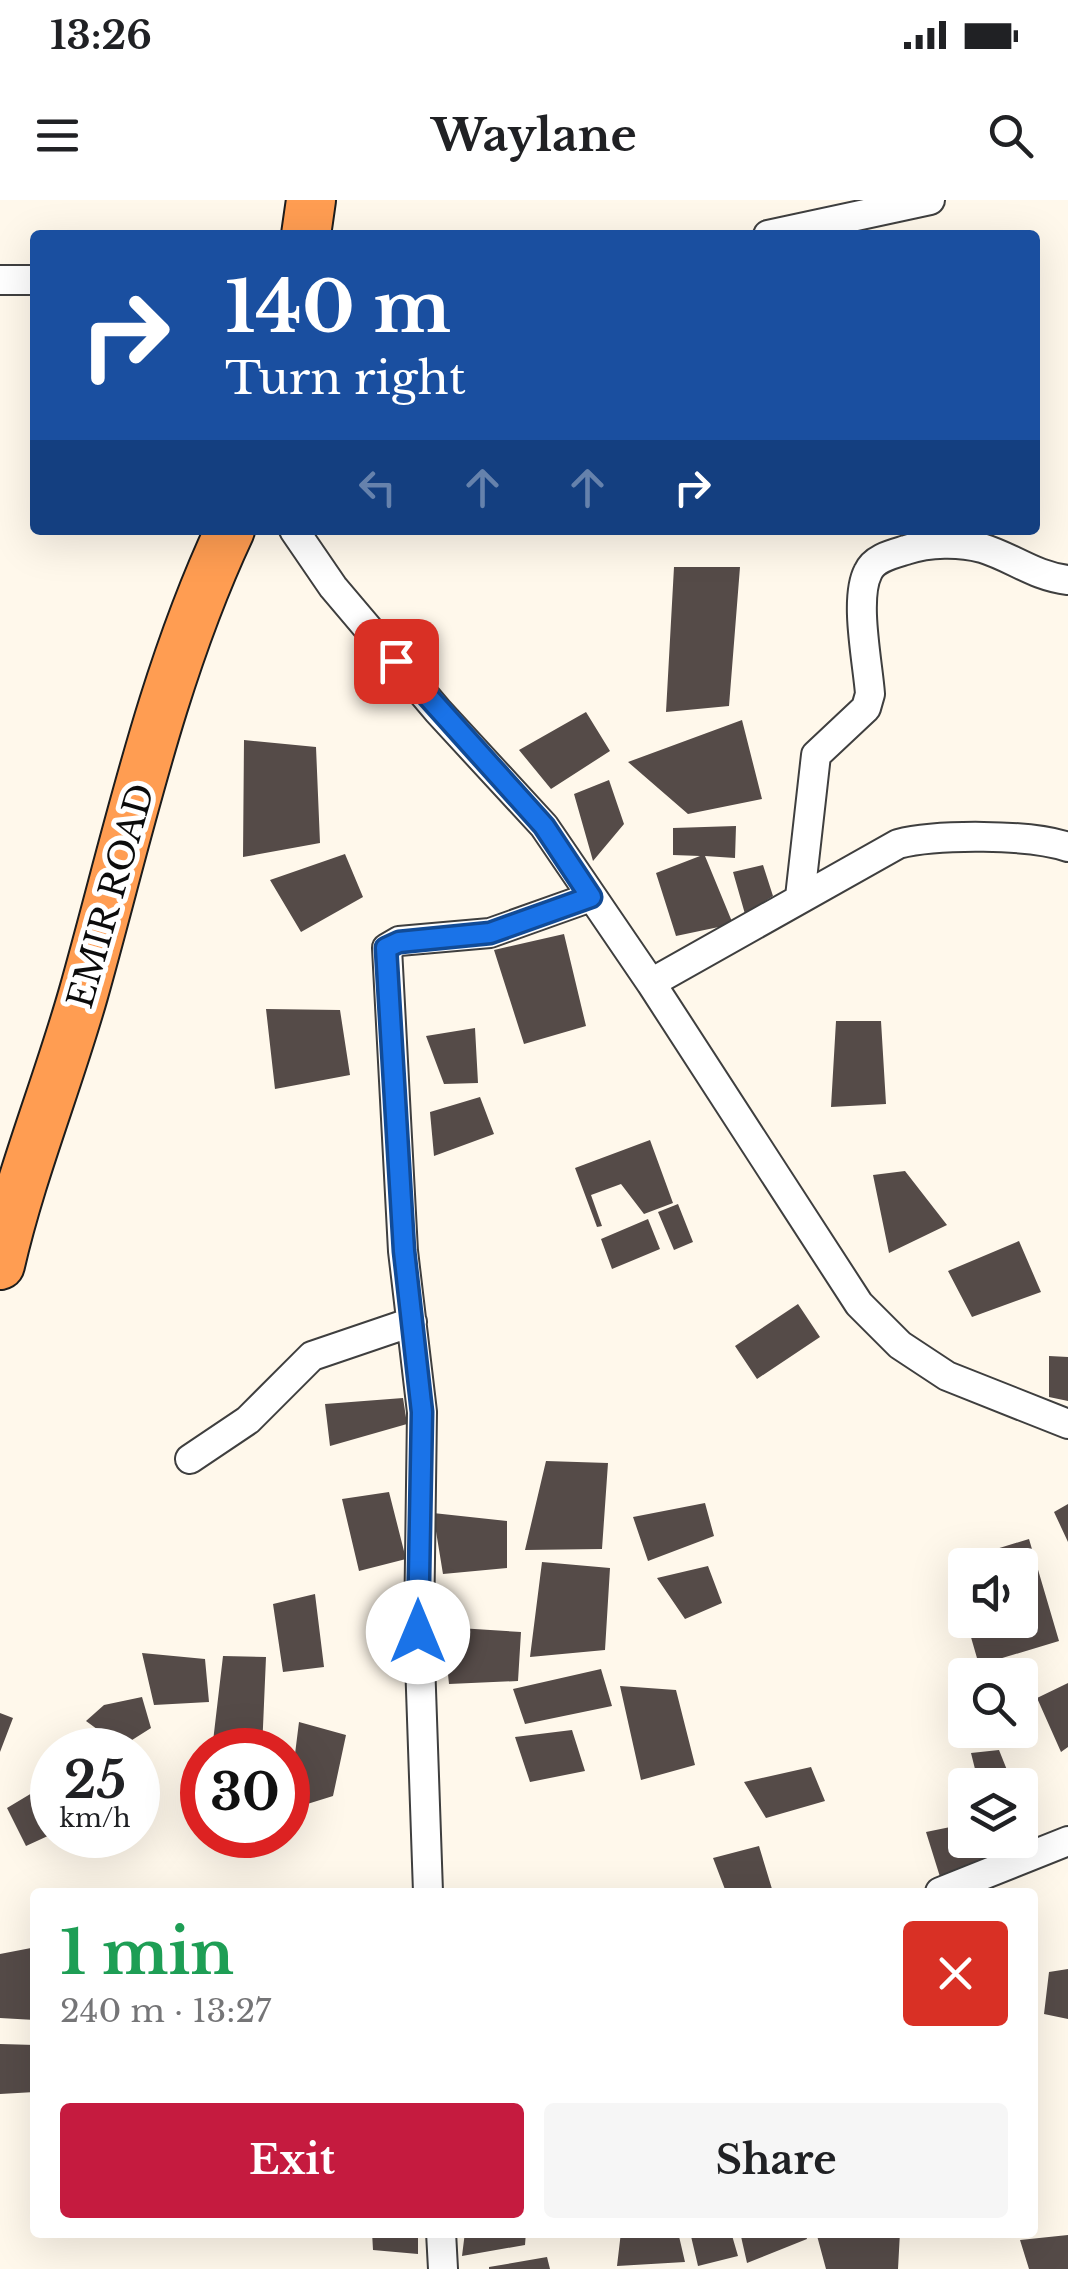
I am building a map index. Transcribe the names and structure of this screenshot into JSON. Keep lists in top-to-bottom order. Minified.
{"streets":{"highway":["EMIR ROAD"]},"page":{"status":"13:26","header":"Waylane","turn":["140 m","Turn right"],"speed":"25 km/h","limit":"30","heading":["1 min","240 m · 13:27"],"buttons":["Exit","Share"]}}
